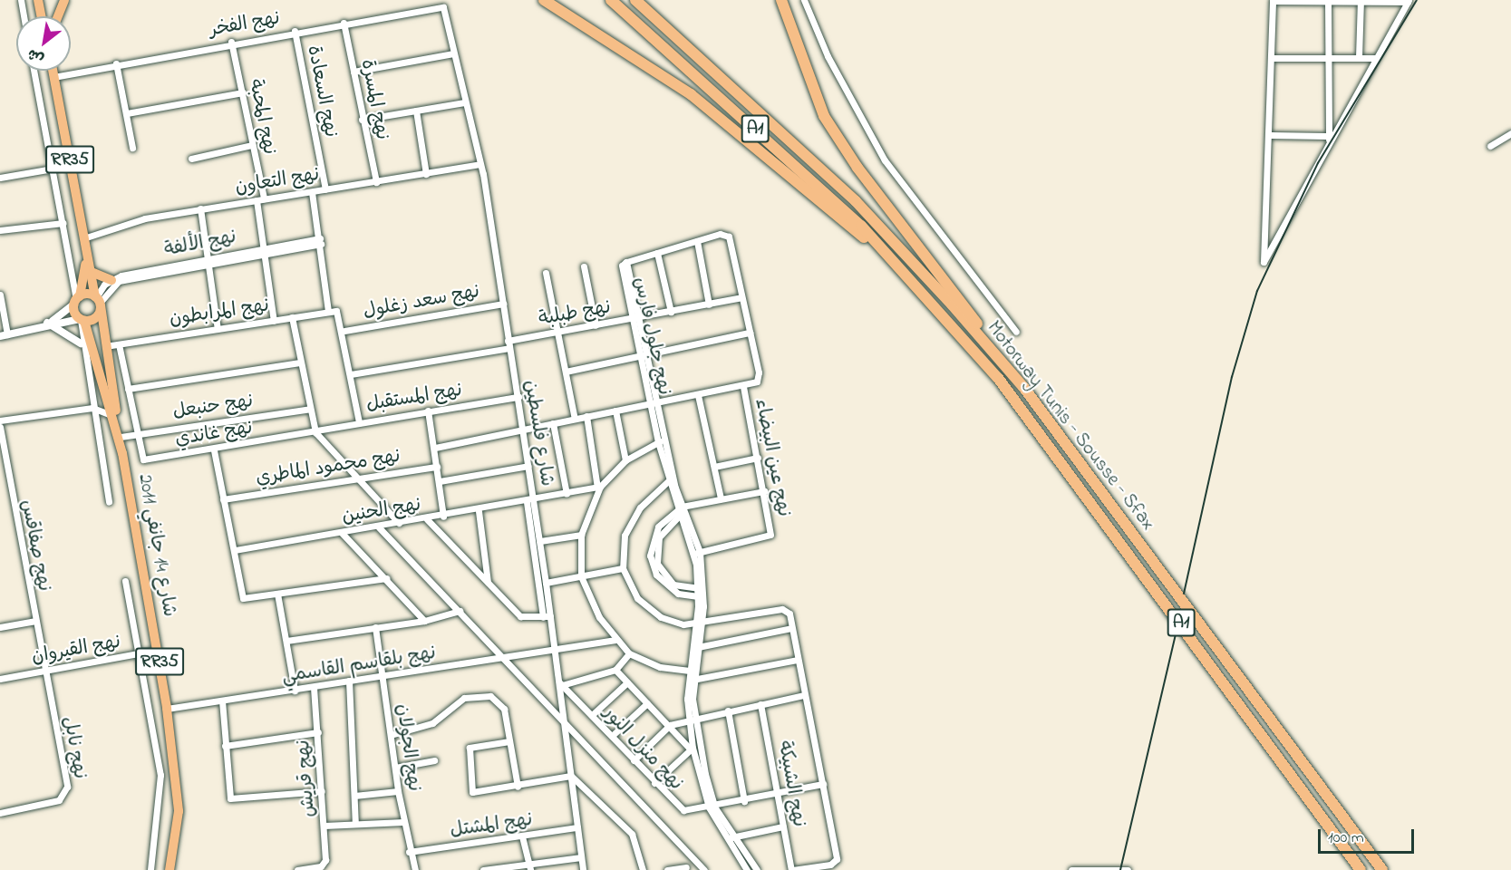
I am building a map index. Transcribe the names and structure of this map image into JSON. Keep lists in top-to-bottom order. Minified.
{"streets":{"highway":["A1","Motorway Tunis - Sousse - Sfax"],"main road":["RR35","شارع 14 جانفي 2011"],"street":["نهج الفخر","نهج السعادة","نهج المسرة","نهج المحبة","نهج التعاون","نهج الألفة","نهج سعد زغلول","نهج المرابطون","نهج طبلبة","نهج جلول فارس","نهج المستقبل","نهج حنبعل","شارع فلسطين","نهج غاندي","نهج عين البيضاء","نهج محمود الماطري","نهج الحنين","نهج صفاقس","نهج القيروان","نهج بلقاسم القاسمي","نهج نابل","نهج الجولان","نهج منزل النور","نهج قريش","نهج الشبيكة","نهج المشتل"]},"crossings":[["نهج الفخر","نهج السعادة"],["نهج الفخر","نهج المسرة"],["نهج الفخر","نهج المحبة"],["نهج الفخر","RR35"],["نهج الفخر","شارع فلسطين"],["نهج السعادة","نهج التعاون"],["نهج المسرة","نهج التعاون"],["نهج المحبة","نهج التعاون"],["نهج المحبة","نهج الألفة"],["نهج المحبة","نهج المرابطون"],["A1","Motorway Tunis - Sousse - Sfax"],["RR35","نهج التعاون"],["RR35","نهج الألفة"],["RR35","شارع 14 جانفي 2011"],["نهج التعاون","شارع فلسطين"],["نهج الألفة","شارع 14 جانفي 2011"],["نهج سعد زغلول","نهج المرابطون"],["نهج سعد زغلول","شارع فلسطين"],["نهج المرابطون","شارع 14 جانفي 2011"],["نهج طبلبة","نهج جلول فارس"],["نهج طبلبة","شارع فلسطين"],["نهج جلول فارس","نهج عين البيضاء"],["نهج جلول فارس","نهج منزل النور"],["نهج المستقبل","شارع فلسطين"],["نهج المستقبل","نهج غاندي"],["نهج حنبعل","نهج غاندي"],["نهج حنبعل","شارع 14 جانفي 2011"],["شارع فلسطين","نهج الحنين"],["شارع فلسطين","نهج بلقاسم القاسمي"],["شارع فلسطين","نهج منزل النور"],["شارع فلسطين","نهج المشتل"],["نهج صفاقس","نهج القيروان"],["نهج صفاقس","نهج نابل"],["شارع 14 جانفي 2011","نهج القيروان"],["شارع 14 جانفي 2011","نهج بلقاسم القاسمي"],["نهج القيروان","نهج نابل"],["نهج بلقاسم القاسمي","نهج الجولان"],["نهج بلقاسم القاسمي","نهج قريش"],["نهج الجولان","نهج المشتل"],["نهج منزل النور","نهج الشبيكة"]],"scale_bar":"100 m","north":"bottom left"}
